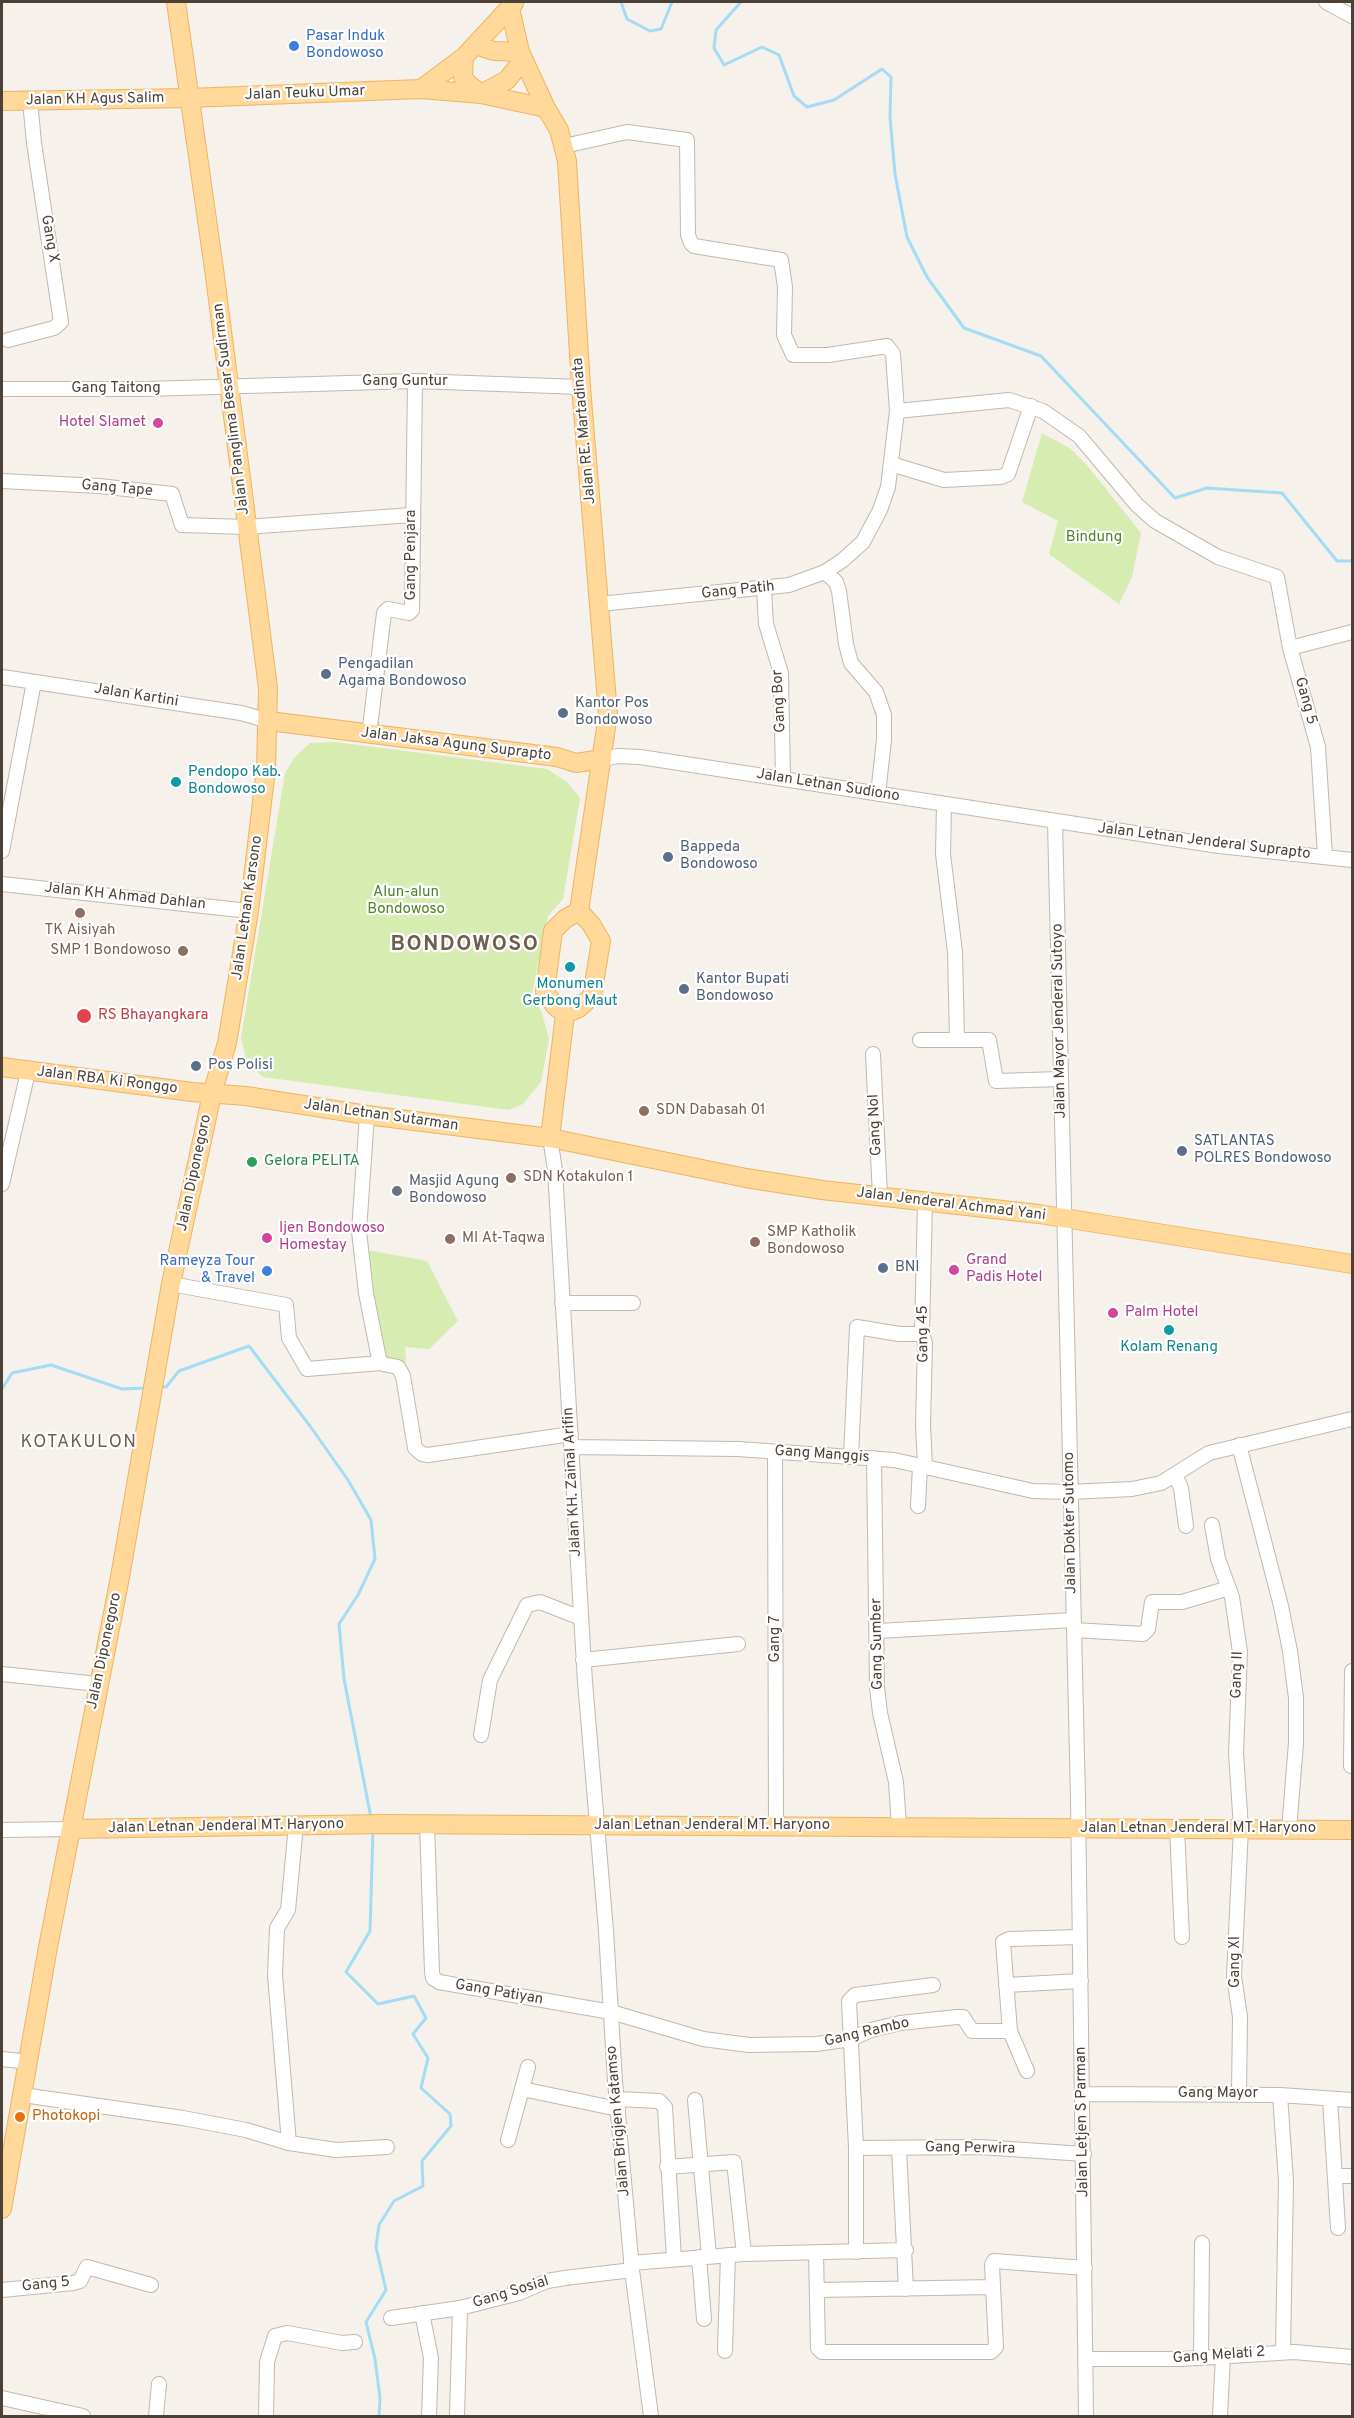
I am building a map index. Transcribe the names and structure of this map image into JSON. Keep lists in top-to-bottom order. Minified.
{"streets":{"main road":["Jalan Teuku Umar","Jalan KH Agus Salim","Jalan Panglima Besar Sudirman","Jalan RE. Martadinata","Jalan Jaksa Agung Suprapto","Jalan Letnan Karsono","Jalan RBA Ki Ronggo","Jalan Letnan Sutarman","Jalan Diponegoro","Jalan Jenderal Achmad Yani","Jalan Letnan Jenderal MT. Haryono"],"street":["Gang X","Gang Guntur","Gang Taitong","Gang Tape","Gang Penjara","Gang Patih","Jalan Kartini","Gang Bor","Gang 5","Jalan Letnan Sudiono","Jalan Letnan Jenderal Suprapto","Jalan KH Ahmad Dahlan","Jalan Mayor Jenderal Sutoyo","Gang Nol","Gang 45","Gang Manggis","Jalan KH. Zainal Arifin","Jalan Dokter Sutomo","Gang 7","Gang Sumber","Gang II","Gang XI","Gang Patiyan","Gang Rambo","Gang Mayor","Jalan Brigjen Katamso","Jalan Letjen S Parman","Gang Perwira","Gang Sosial","Gang Melati 2"]},"crossings":[["Jalan Teuku Umar","Jalan KH Agus Salim"],["Jalan Teuku Umar","Jalan Panglima Besar Sudirman"],["Jalan Teuku Umar","Jalan RE. Martadinata"],["Jalan KH Agus Salim","Gang X"],["Jalan KH Agus Salim","Jalan Panglima Besar Sudirman"],["Gang Guntur","Gang Taitong"],["Gang Guntur","Jalan Panglima Besar Sudirman"],["Gang Guntur","Jalan RE. Martadinata"],["Gang Guntur","Gang Penjara"],["Gang Taitong","Jalan Panglima Besar Sudirman"],["Jalan Panglima Besar Sudirman","Gang Tape"],["Jalan Panglima Besar Sudirman","Jalan Kartini"],["Jalan Panglima Besar Sudirman","Jalan Jaksa Agung Suprapto"],["Jalan Panglima Besar Sudirman","Jalan Letnan Karsono"],["Jalan RE. Martadinata","Gang Patih"],["Jalan RE. Martadinata","Jalan Jaksa Agung Suprapto"],["Jalan RE. Martadinata","Jalan Letnan Sudiono"],["Gang Penjara","Jalan Jaksa Agung Suprapto"],["Gang Patih","Gang Bor"],["Jalan Kartini","Jalan Jaksa Agung Suprapto"],["Jalan Kartini","Jalan Letnan Karsono"],["Gang Bor","Jalan Letnan Sudiono"],["Gang 5","Jalan Letnan Jenderal Suprapto"],["Jalan Jaksa Agung Suprapto","Jalan Letnan Sudiono"],["Jalan Jaksa Agung Suprapto","Jalan Letnan Karsono"],["Jalan Letnan Sudiono","Jalan Letnan Jenderal Suprapto"],["Jalan Letnan Sudiono","Jalan Mayor Jenderal Sutoyo"],["Jalan Letnan Jenderal Suprapto","Jalan Mayor Jenderal Sutoyo"],["Jalan KH Ahmad Dahlan","Jalan Letnan Karsono"],["Jalan Letnan Karsono","Jalan RBA Ki Ronggo"],["Jalan Letnan Karsono","Jalan Letnan Sutarman"],["Jalan Letnan Karsono","Jalan Diponegoro"],["Jalan Mayor Jenderal Sutoyo","Jalan Jenderal Achmad Yani"],["Jalan Mayor Jenderal Sutoyo","Jalan Dokter Sutomo"],["Jalan RBA Ki Ronggo","Jalan Letnan Sutarman"],["Jalan RBA Ki Ronggo","Jalan Diponegoro"],["Jalan Letnan Sutarman","Jalan Diponegoro"],["Jalan Letnan Sutarman","Jalan Jenderal Achmad Yani"],["Jalan Letnan Sutarman","Jalan KH. Zainal Arifin"],["Gang Nol","Jalan Jenderal Achmad Yani"],["Jalan Diponegoro","Jalan Letnan Jenderal MT. Haryono"],["Jalan Jenderal Achmad Yani","Gang 45"],["Jalan Jenderal Achmad Yani","Jalan KH. Zainal Arifin"],["Jalan Jenderal Achmad Yani","Jalan Dokter Sutomo"],["Gang 45","Gang Manggis"],["Gang Manggis","Jalan KH. Zainal Arifin"],["Gang Manggis","Jalan Dokter Sutomo"],["Gang Manggis","Gang 7"],["Gang Manggis","Gang Sumber"],["Jalan KH. Zainal Arifin","Jalan Letnan Jenderal MT. Haryono"],["Jalan KH. Zainal Arifin","Jalan Brigjen Katamso"],["Jalan Dokter Sutomo","Jalan Letnan Jenderal MT. Haryono"],["Jalan Dokter Sutomo","Jalan Letjen S Parman"],["Gang 7","Jalan Letnan Jenderal MT. Haryono"],["Gang Sumber","Jalan Letnan Jenderal MT. Haryono"],["Gang II","Jalan Letnan Jenderal MT. Haryono"],["Gang II","Gang XI"],["Jalan Letnan Jenderal MT. Haryono","Gang XI"],["Jalan Letnan Jenderal MT. Haryono","Gang Patiyan"],["Jalan Letnan Jenderal MT. Haryono","Jalan Brigjen Katamso"],["Jalan Letnan Jenderal MT. Haryono","Jalan Letjen S Parman"],["Gang XI","Gang Mayor"],["Gang Patiyan","Gang Rambo"],["Gang Patiyan","Jalan Brigjen Katamso"],["Gang Rambo","Jalan Brigjen Katamso"],["Gang Mayor","Jalan Letjen S Parman"],["Jalan Brigjen Katamso","Gang Sosial"],["Jalan Letjen S Parman","Gang Perwira"],["Jalan Letjen S Parman","Gang Melati 2"]],"districts":["BONDOWOSO","KOTAKULON"],"parks":["Bindung","Alun-alun Bondowoso"],"places":["Pasar Induk Bondowoso","Hotel Slamet","Pengadilan Agama Bondowoso","Kantor Pos Bondowoso","Pendopo Kab. Bondowoso","Bappeda Bondowoso","TK Aisiyah","SMP 1 Bondowoso","Monumen Gerbong Maut","Kantor Bupati Bondowoso","RS Bhayangkara","Pos Polisi","SDN Dabasah 01","SATLANTAS POLRES Bondowoso","Gelora PELITA","SDN Kotakulon 1","Masjid Agung Bondowoso","Ijen Bondowoso Homestay","MI At-Taqwa","SMP Katholik Bondowoso","BNI","Grand Padis Hotel","Rameyza Tour & Travel","Palm Hotel","Kolam Renang","Photokopi"]}
